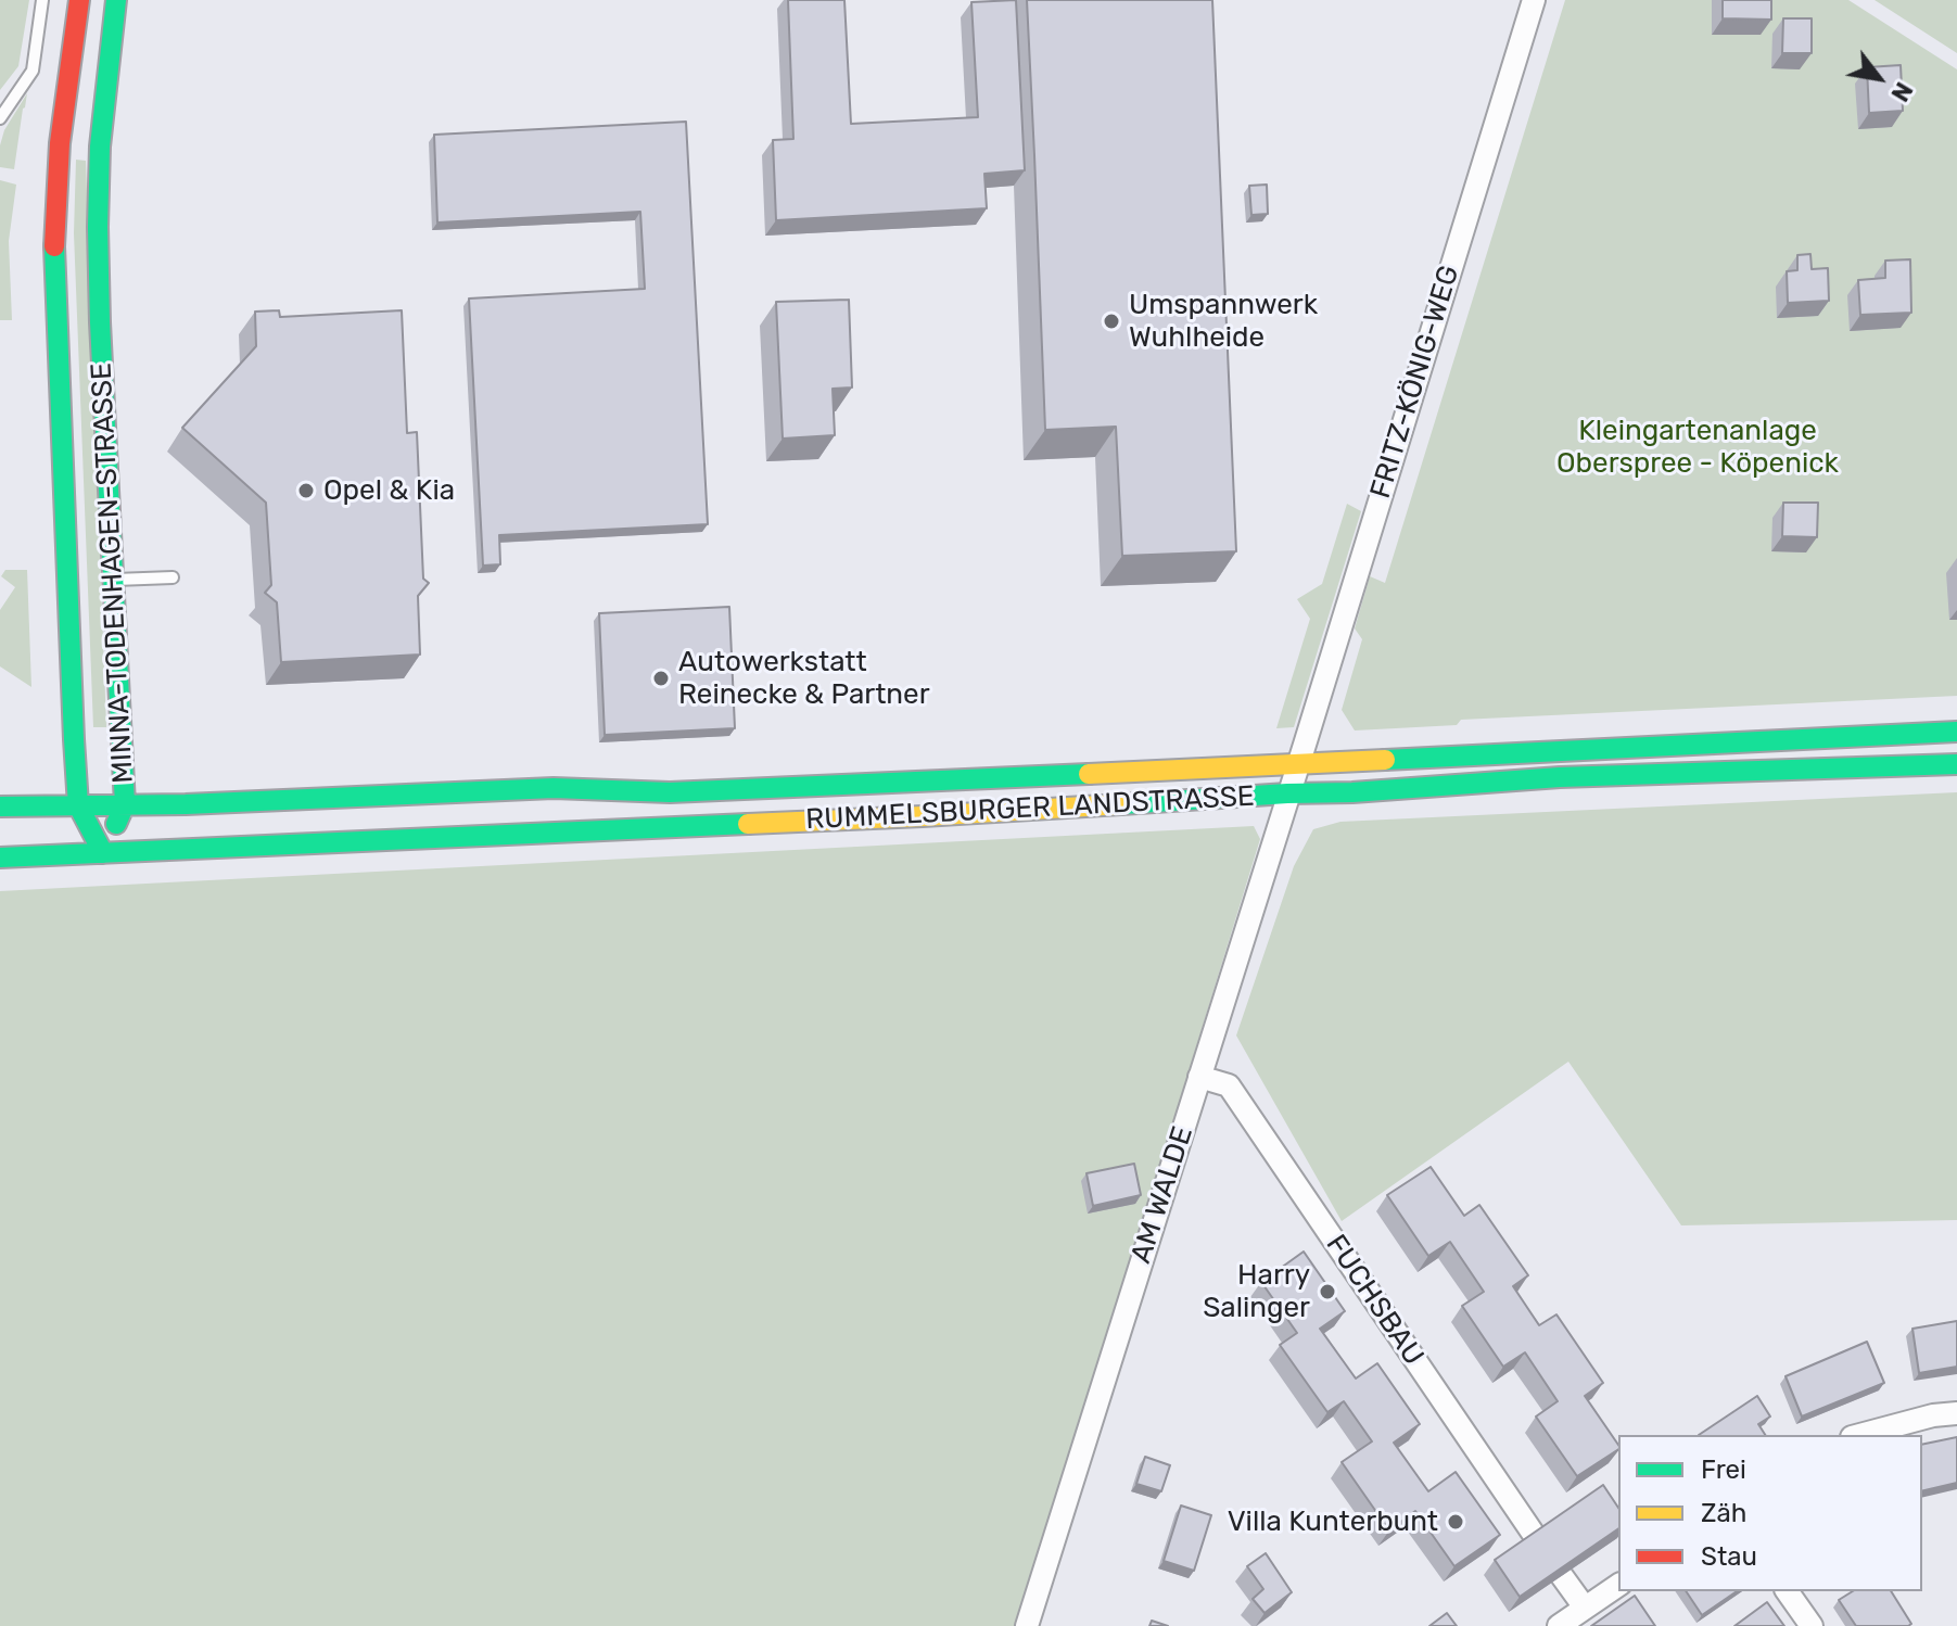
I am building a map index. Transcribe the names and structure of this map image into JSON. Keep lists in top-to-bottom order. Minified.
{"streets":{"main road":["MINNA-TODENHAGEN-STRASSE","RUMMELSBURGER LANDSTRASSE"],"street":["FRITZ-KÖNIG-WEG","AM WALDE","FUCHSBAU"]},"crossings":[["FRITZ-KÖNIG-WEG","RUMMELSBURGER LANDSTRASSE"],["FRITZ-KÖNIG-WEG","AM WALDE"],["MINNA-TODENHAGEN-STRASSE","RUMMELSBURGER LANDSTRASSE"],["RUMMELSBURGER LANDSTRASSE","AM WALDE"],["AM WALDE","FUCHSBAU"]],"parks":["Kleingartenanlage Oberspree - Köpenick"],"places":["Umspannwerk Wuhlheide","Opel & Kia","Autowerkstatt Reinecke & Partner","Harry Salinger","Villa Kunterbunt"],"legend":["Frei","Zäh","Stau"],"north":"bottom right"}
